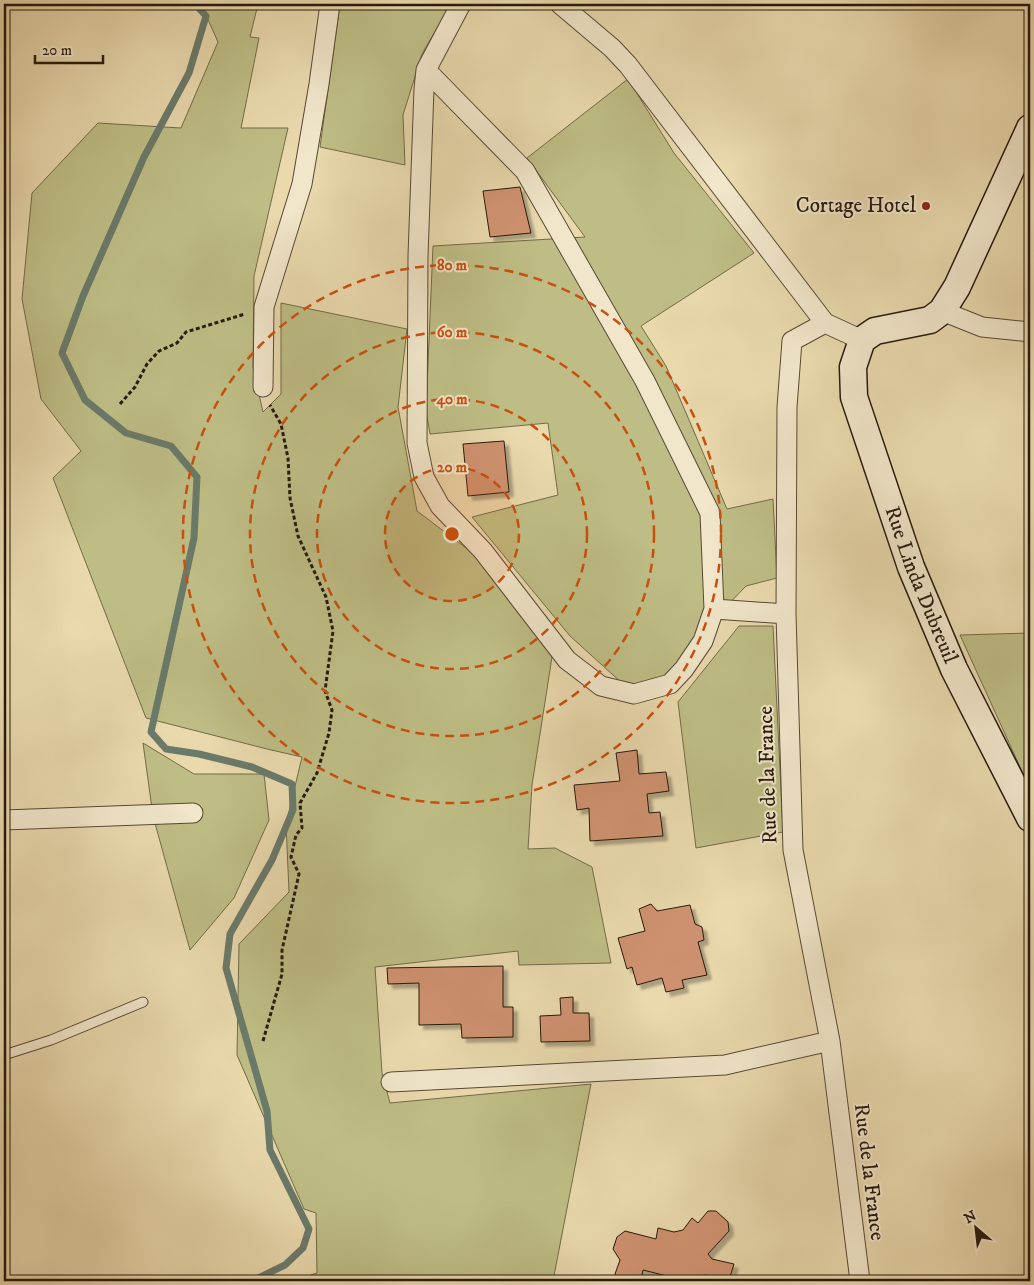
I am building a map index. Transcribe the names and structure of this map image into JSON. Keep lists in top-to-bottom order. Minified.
{"streets":{"street":["Rue Linda Dubreuil","Rue de la France"]},"places":["Cortage Hotel"],"scale_bar":"20 m","north":"top left","rings":["80 m","60 m","40 m","20 m"]}
